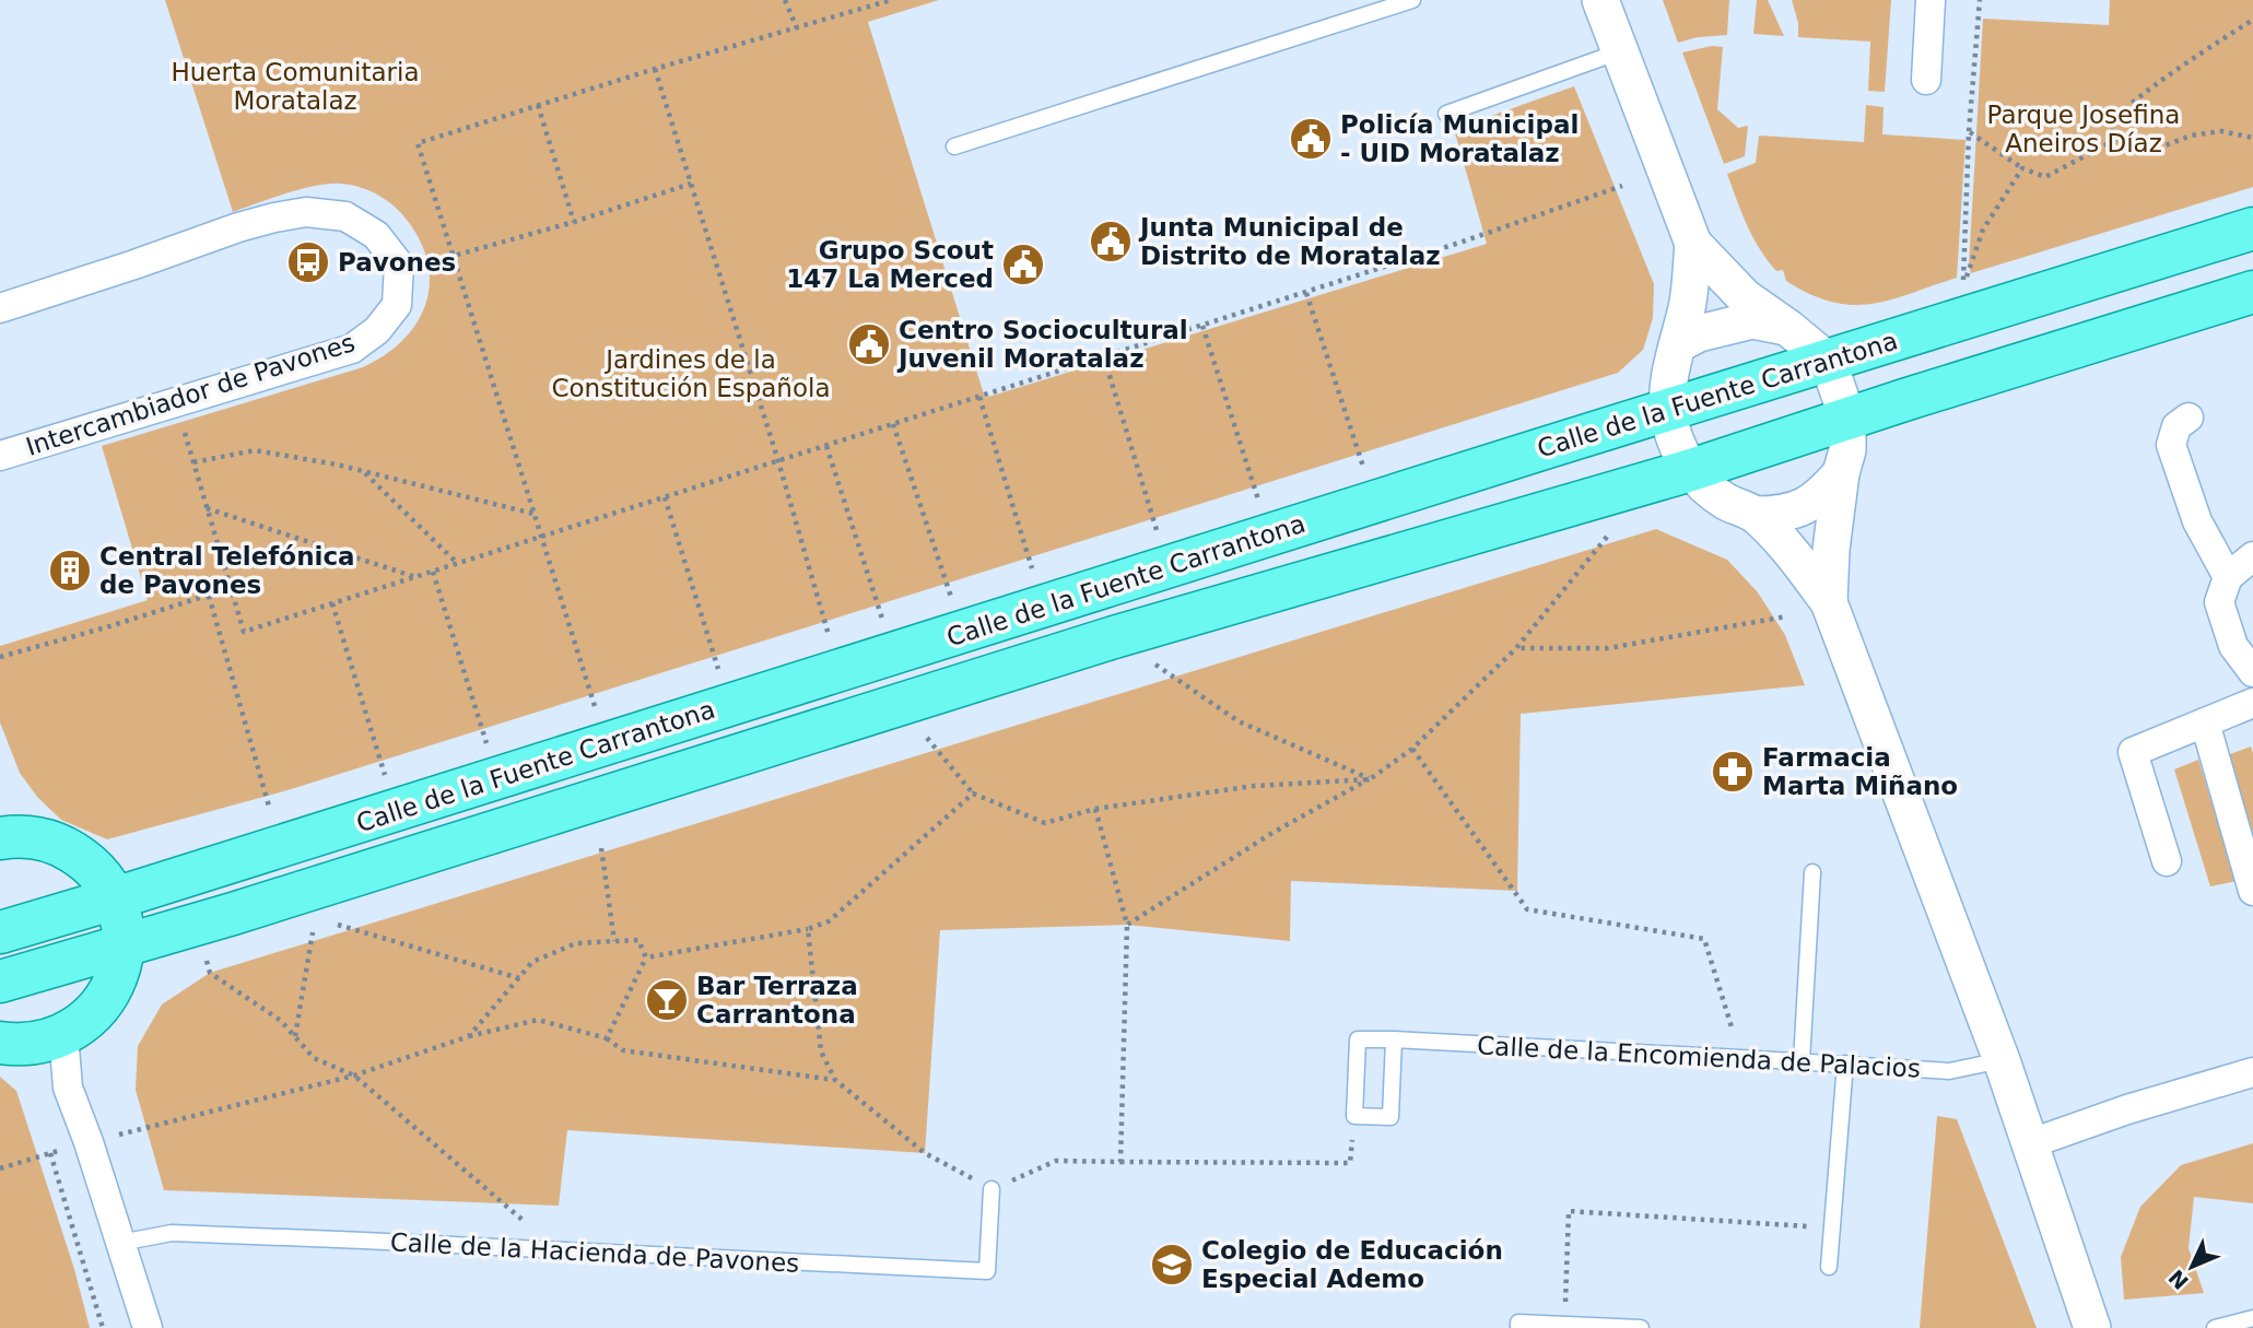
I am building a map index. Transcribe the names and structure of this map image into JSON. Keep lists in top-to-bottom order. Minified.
{"streets":{"main road":["Calle de la Fuente Carrantona"],"street":["Intercambiador de Pavones"],"lane":["Calle de la Encomienda de Palacios","Calle de la Hacienda de Pavones"]},"parks":["Huerta Comunitaria Moratalaz","Parque Josefina Aneiros Díaz","Jardines de la Constitución Española"],"places":{"public building":["Policía Municipal - UID Moratalaz","Junta Municipal de Distrito de Moratalaz","Grupo Scout 147 La Merced","Centro Sociocultural Juvenil Moratalaz"],"bus stop":["Pavones"],"building":["Central Telefónica de Pavones"],"pharmacy":["Farmacia Marta Miñano"],"bar":["Bar Terraza Carrantona"],"school or university":["Colegio de Educación Especial Ademo"]},"north":"bottom left"}
